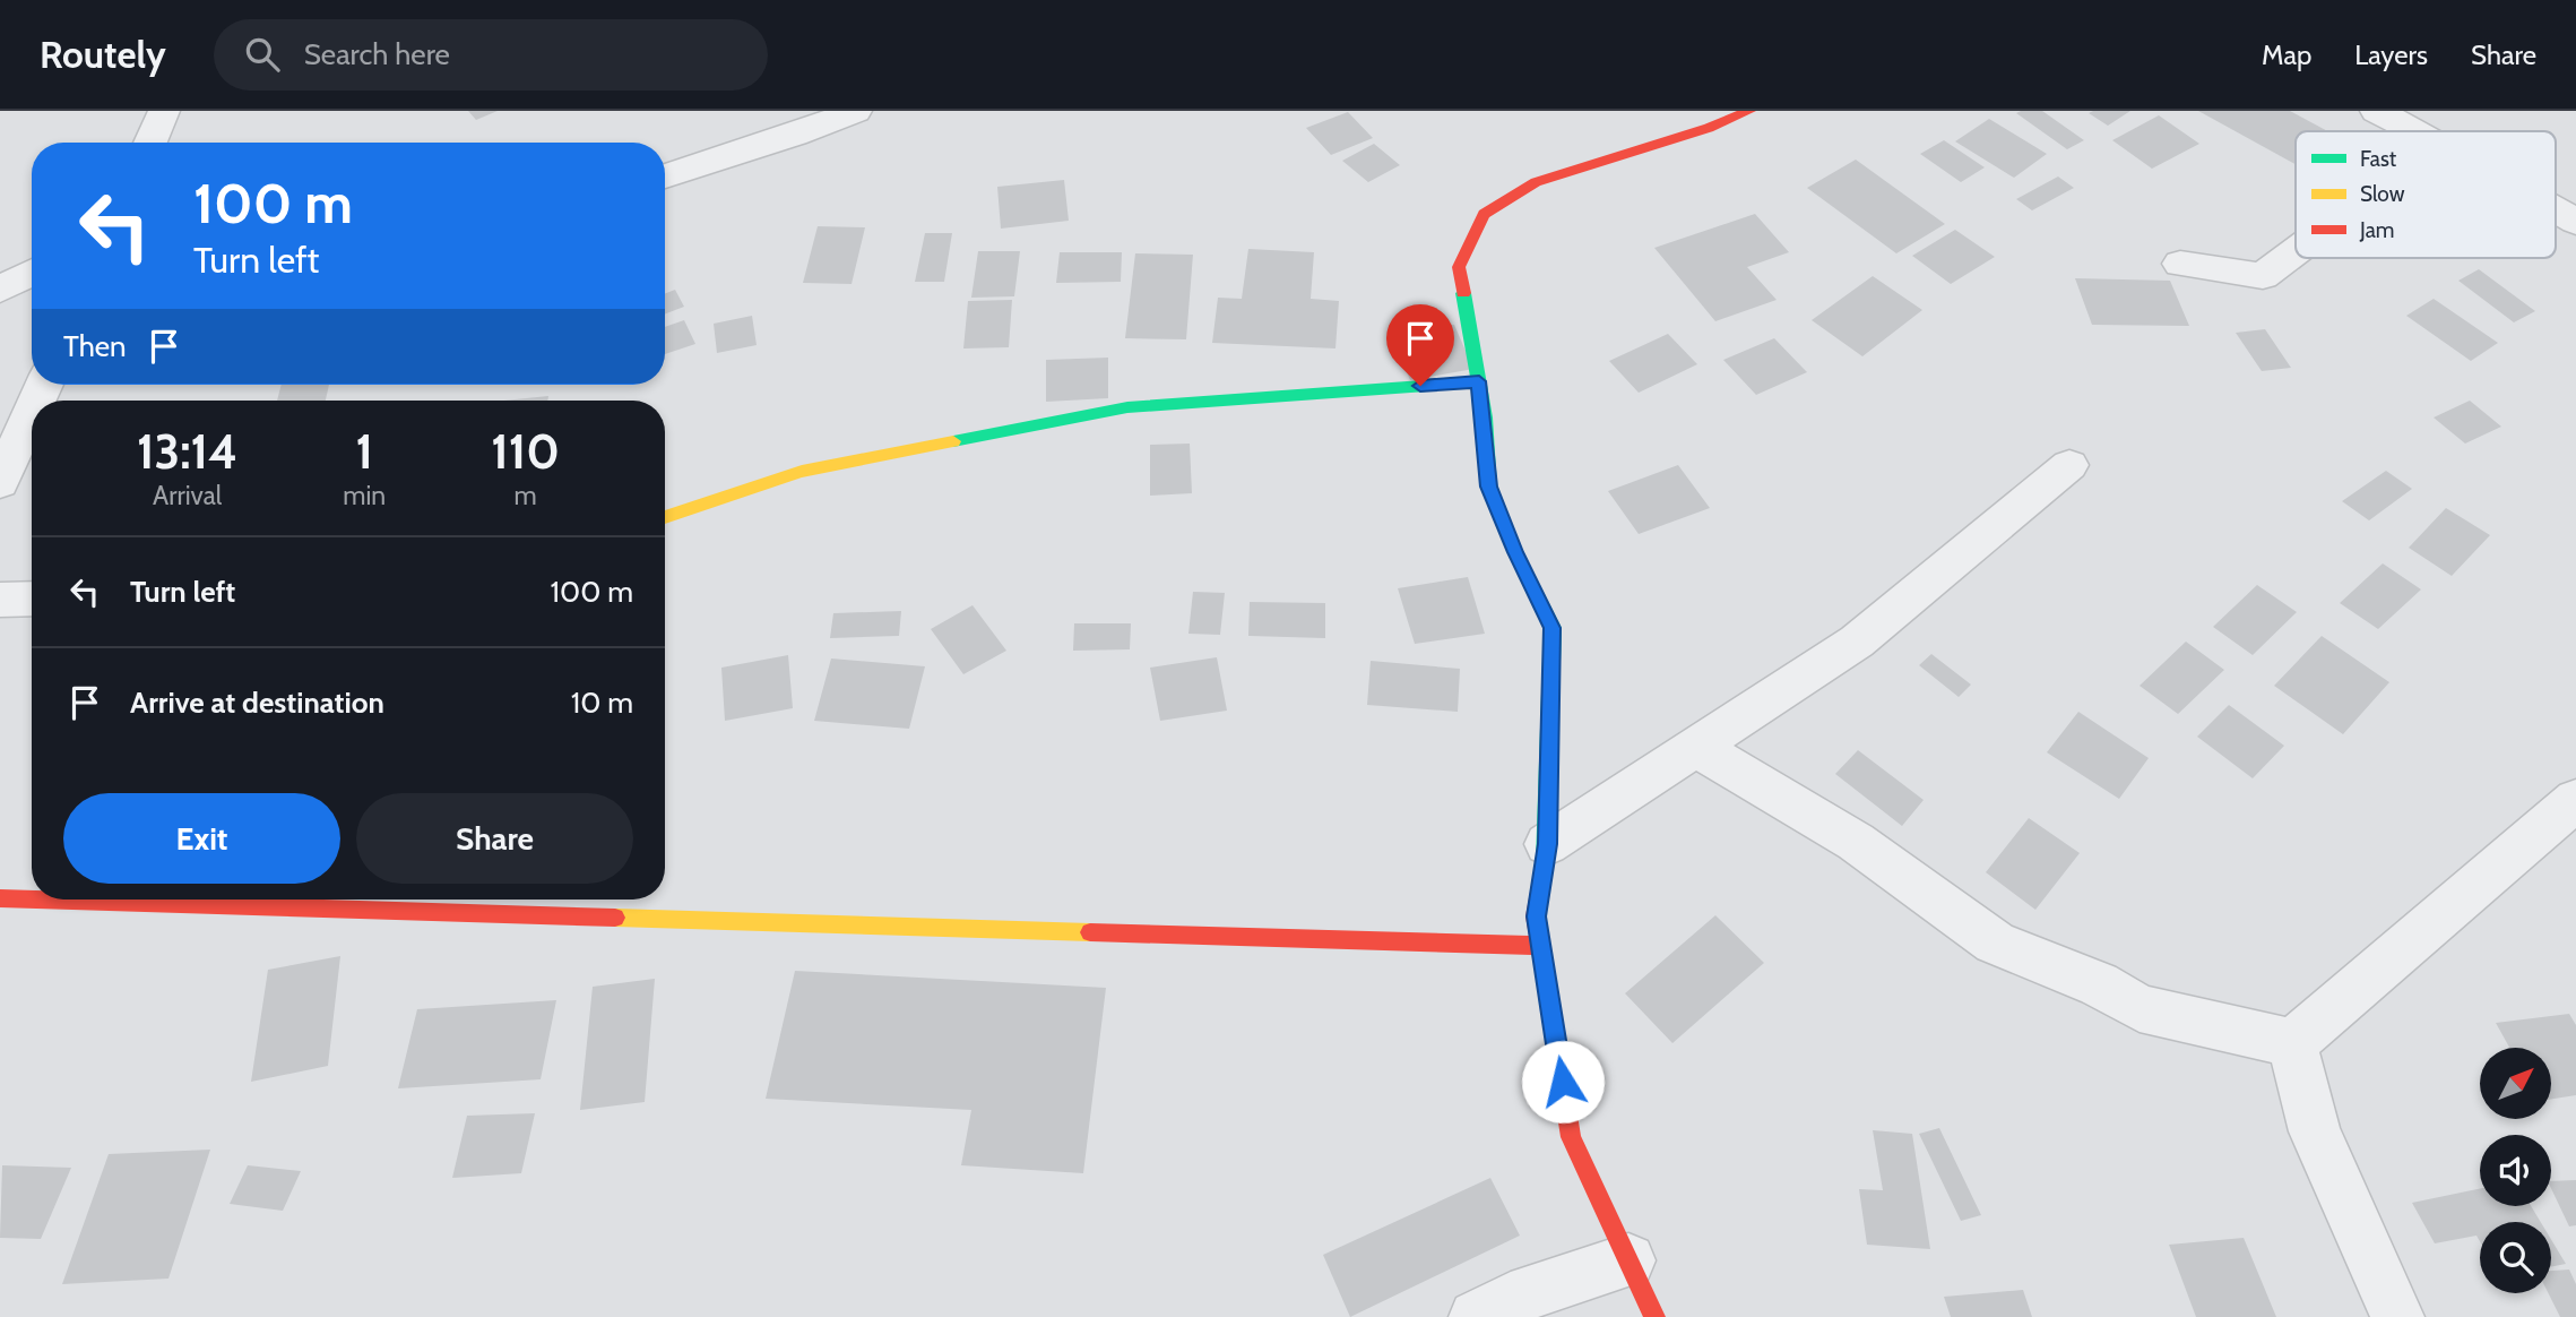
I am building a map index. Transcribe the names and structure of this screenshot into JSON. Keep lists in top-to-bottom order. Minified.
{"legend":["Fast","Slow","Jam"],"north":"top right","page":{"header":"Routely","search":"Search here","nav":["Map","Layers","Share"],"turn":["100 m","Turn left"],"then":"Then","eta":["13:14","Arrival","1","min","110","m"],"list":[{"name":"Turn left","value":"100 m"},{"name":"Arrive at destination","value":"10 m"}],"buttons":["Exit","Share"]}}
